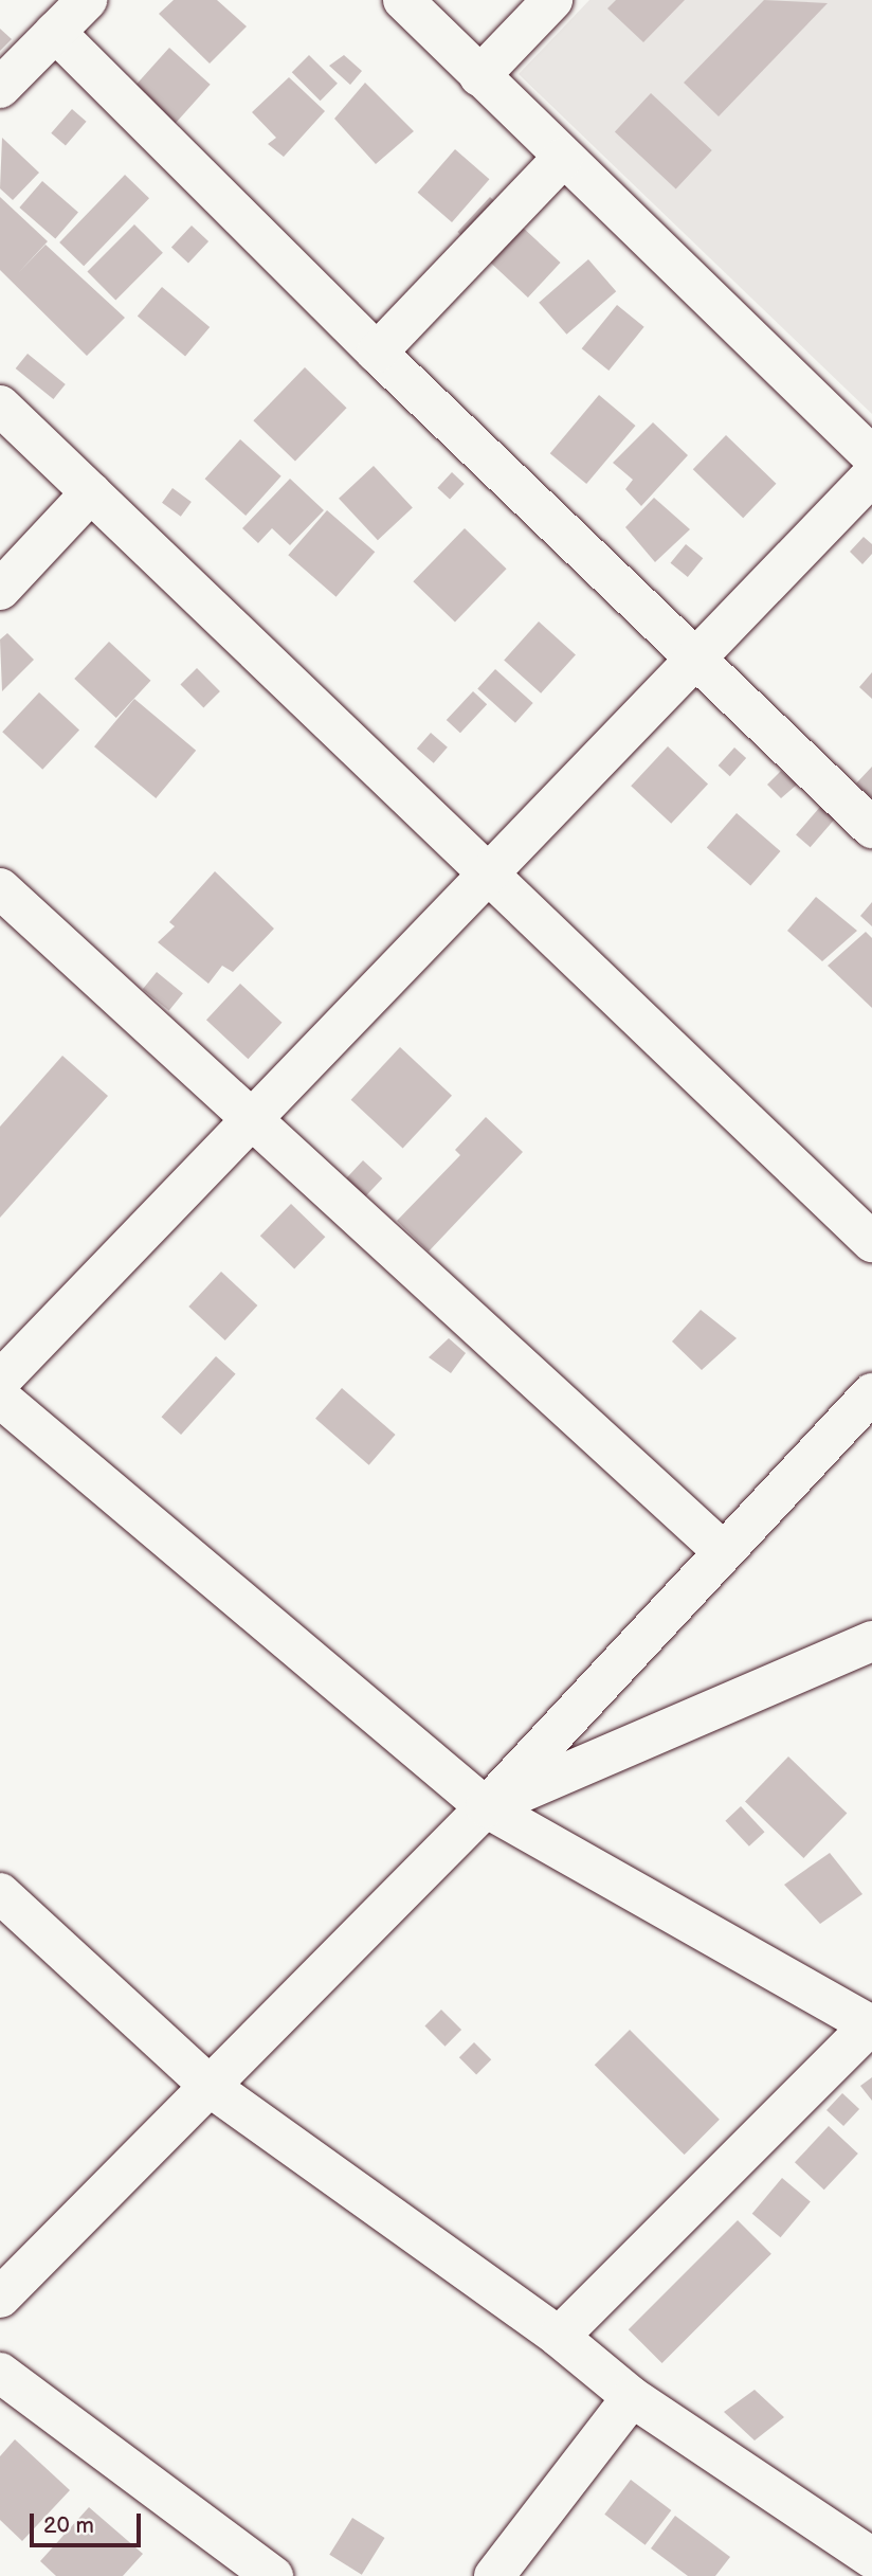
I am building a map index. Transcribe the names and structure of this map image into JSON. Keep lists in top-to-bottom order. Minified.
{"scale_bar":"20 m"}
